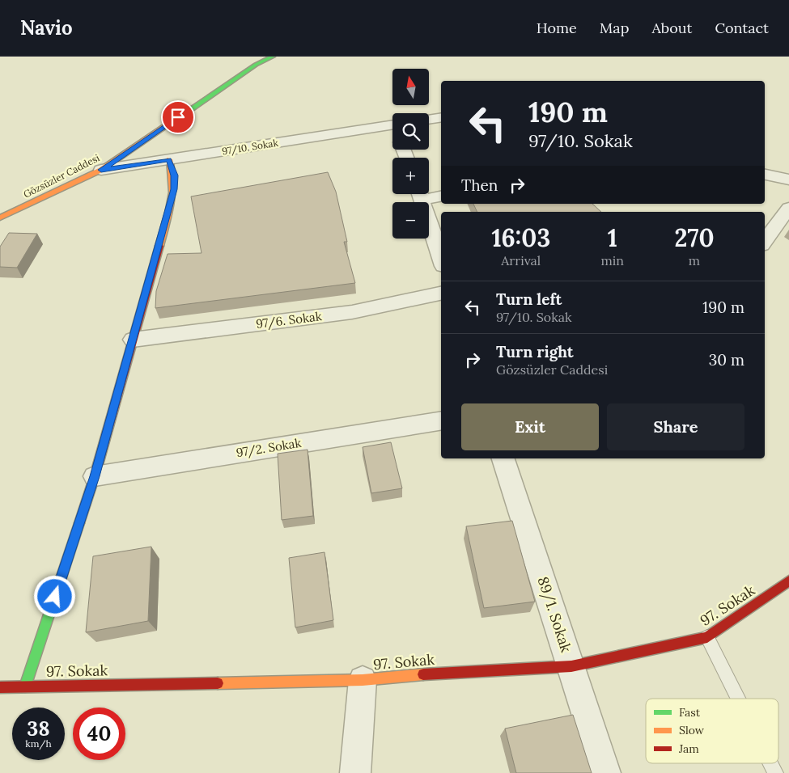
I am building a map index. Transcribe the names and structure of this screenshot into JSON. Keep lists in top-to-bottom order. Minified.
{"streets":{"street":["97/10. Sokak","Gözsüzler Caddesi","97/6. Sokak","97/2. Sokak","97. Sokak","89/1. Sokak"]},"crossings":[["97/10. Sokak","Gözsüzler Caddesi"],["97. Sokak","89/1. Sokak"]],"legend":["Fast","Slow","Jam"],"north":"top","page":{"header":"Navio","nav":["Home","Map","About","Contact"],"map_buttons":["+","−"],"turn":["190 m","97/10. Sokak"],"then":"Then","eta":["16:03","Arrival","1","min","270","m"],"list":[{"name":"Turn left","note":"97/10. Sokak","value":"190 m"},{"name":"Turn right","note":"Gözsüzler Caddesi","value":"30 m"}],"buttons":["Exit","Share"],"speed":"38 km/h","limit":"40"}}
